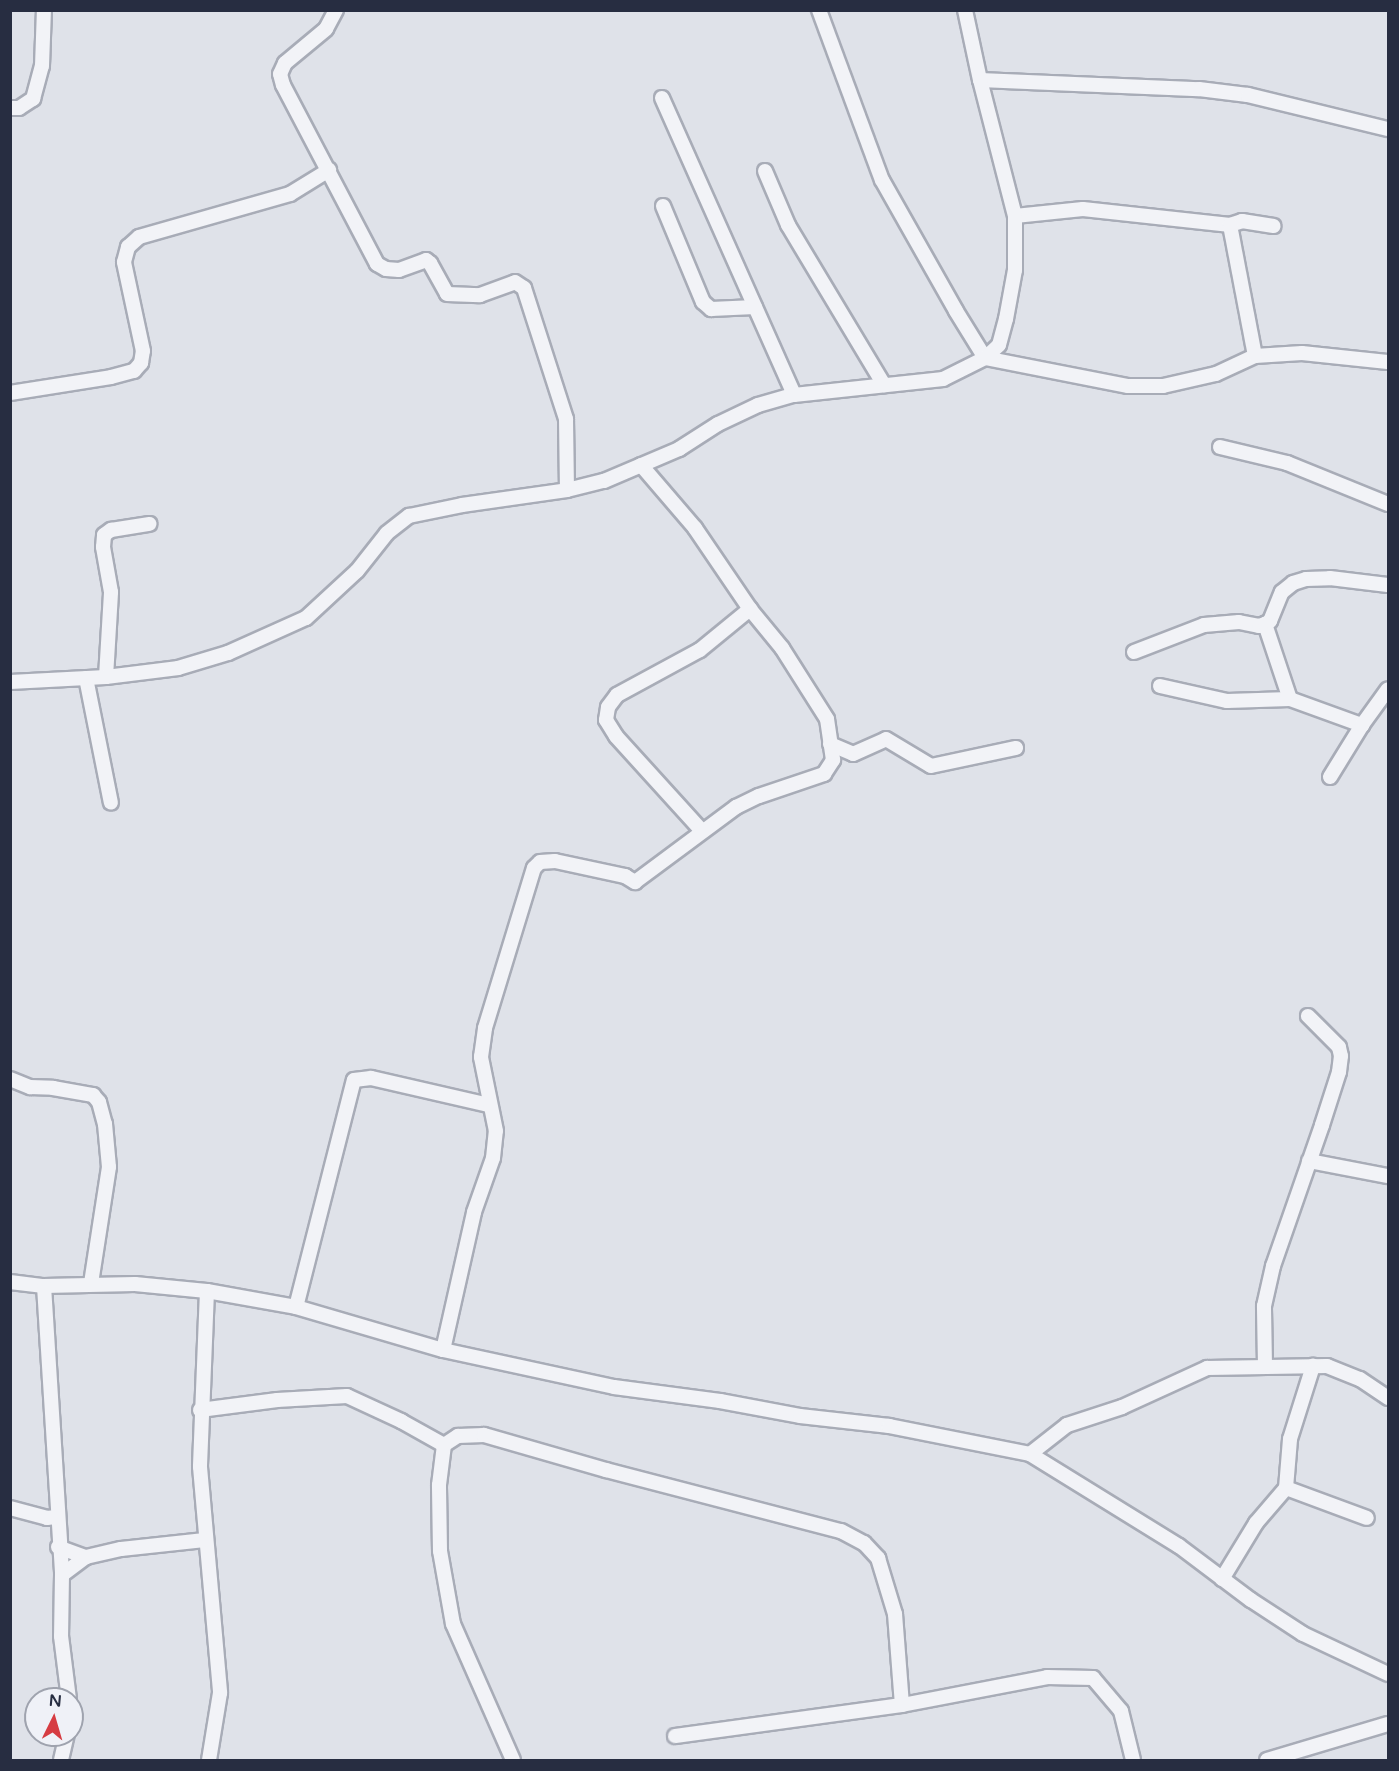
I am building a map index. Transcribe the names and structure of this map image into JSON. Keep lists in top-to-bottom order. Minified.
{"north":"top"}
